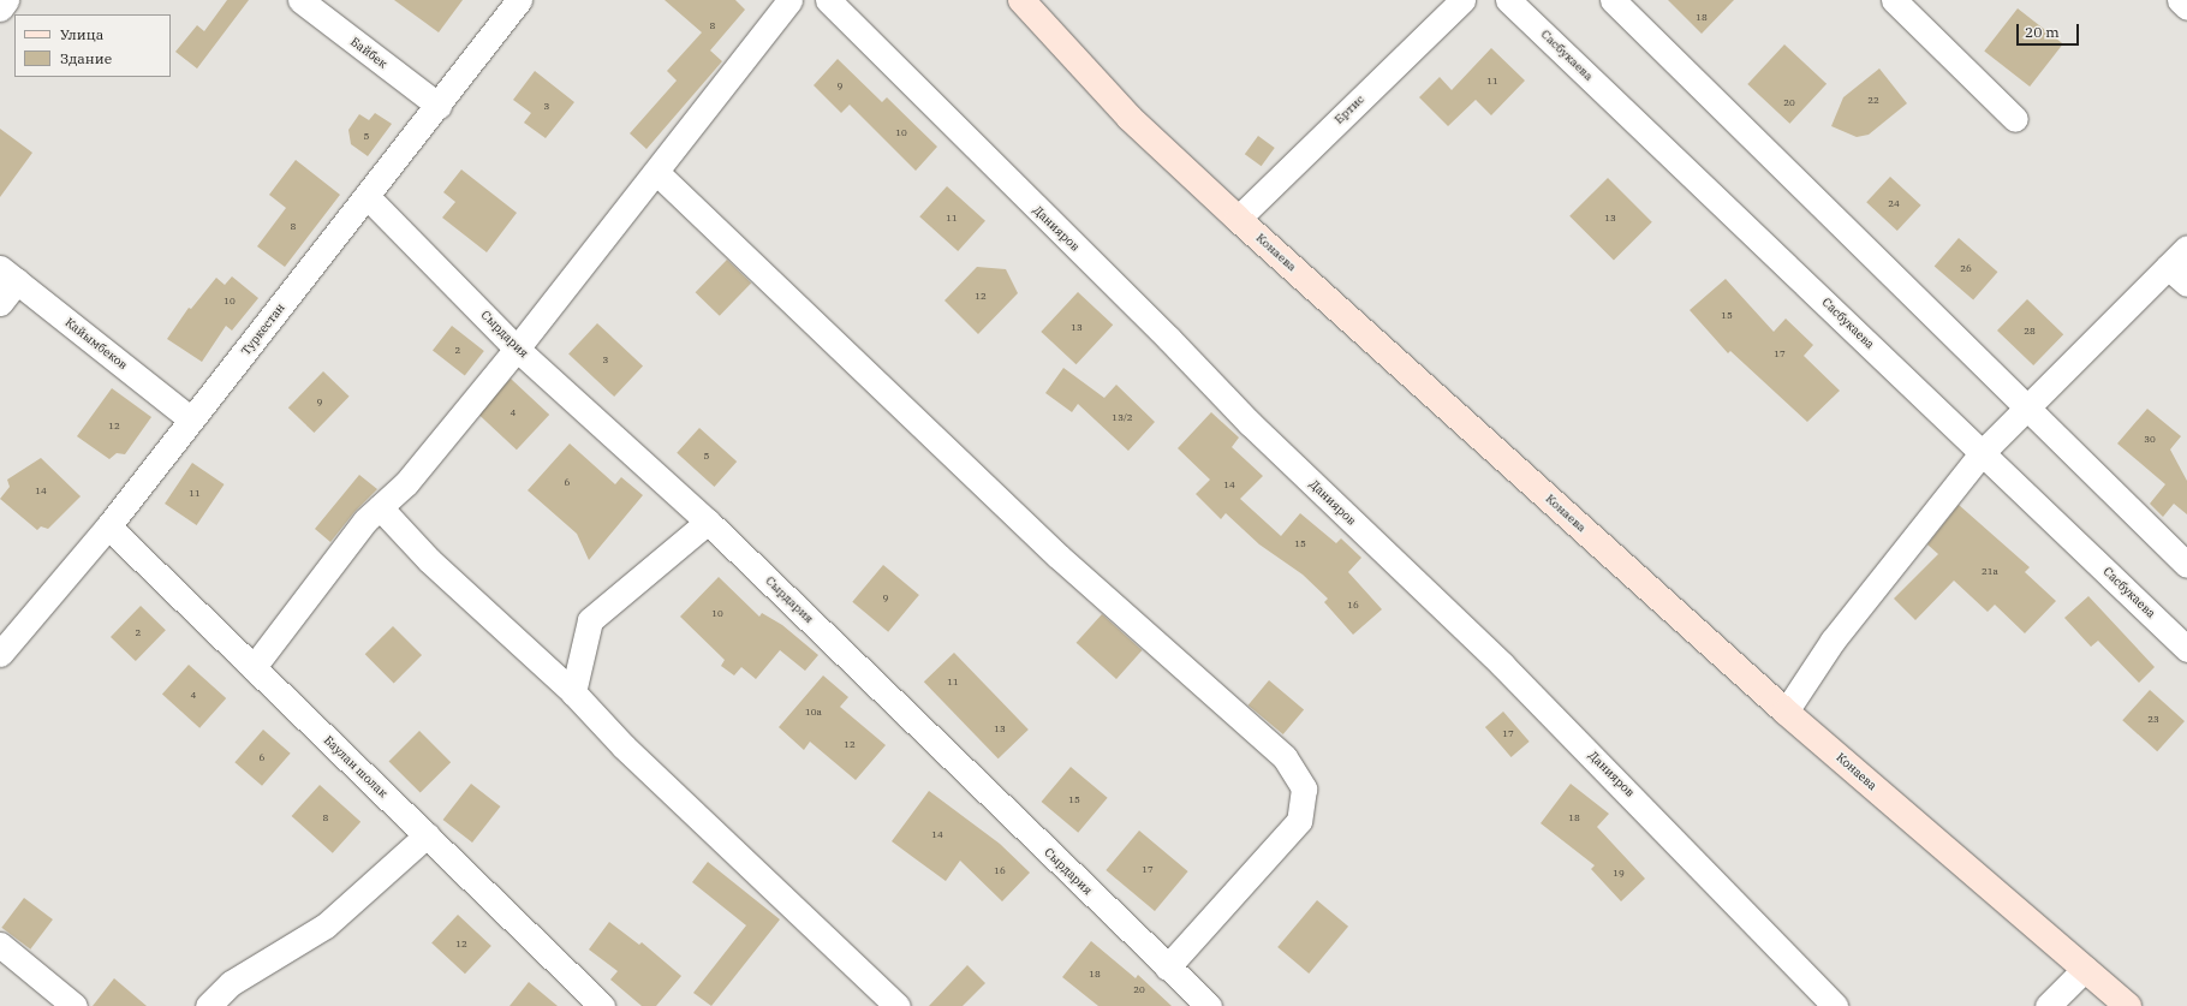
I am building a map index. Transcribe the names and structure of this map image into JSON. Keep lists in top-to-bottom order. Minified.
{"streets":{"main road":["Конаева"],"street":["Байбек","Сасбукаева","Ертис","Данияров","Туркестан","Сырдария","Кайымбеков","Баулан шолак"]},"crossings":[["Байбек","Туркестан"],["Ертис","Конаева"],["Туркестан","Сырдария"],["Туркестан","Кайымбеков"],["Туркестан","Баулан шолак"]],"house_numbers":["18","8","11","9","22","20","3","10","5","24","11","13","8","26","12","10","15","13","28","2","17","3","9","4","13/2","12","30","5","6","14","14","11","15","21а","9","16","10","2","11","4","10а","23","13","17","12","6","15","8","18","14","17","16","19","12","18","20"],"legend":["Улица","Здание"],"scale_bar":"20 m"}
